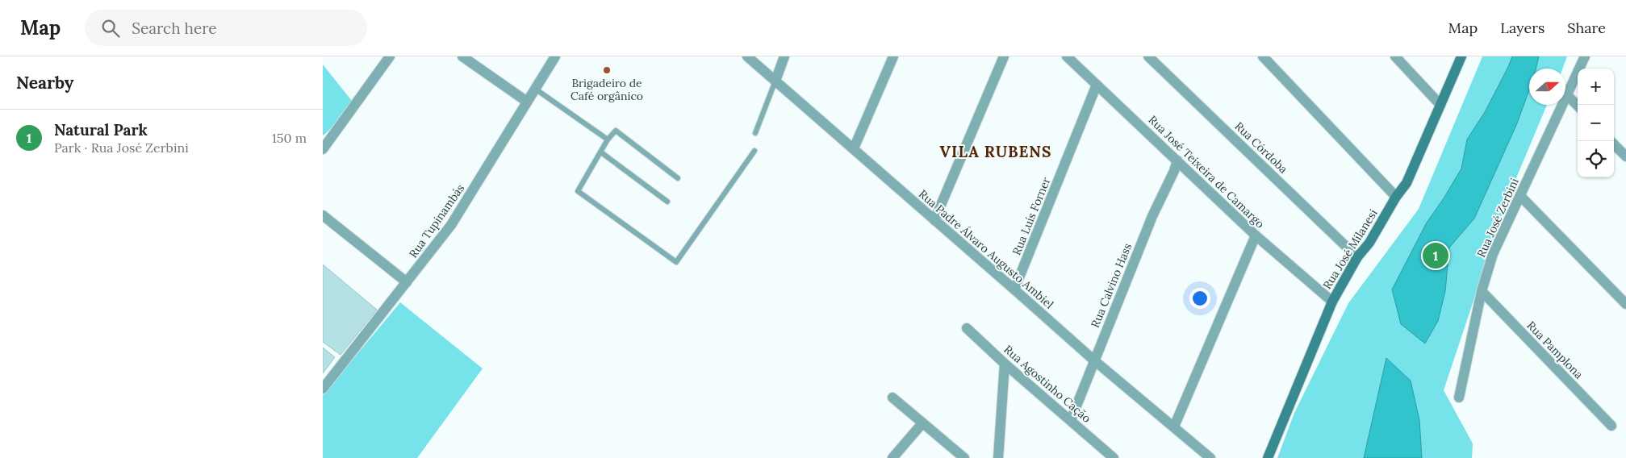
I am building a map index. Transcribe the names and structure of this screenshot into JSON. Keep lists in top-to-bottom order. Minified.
{"streets":{"street":["Rua Córdoba","Rua José Teixeira de Camargo","Rua Luís Forner","Rua José Zerbini","Rua Tupinambás","Rua Padre Álvaro Augusto Ambiel","Rua José Milanesi","Rua Calvino Hass","Rua Pamplona","Rua Agostinho Cação"]},"crossings":[["Rua Córdoba","Rua José Milanesi"],["Rua José Teixeira de Camargo","Rua Luís Forner"],["Rua José Teixeira de Camargo","Rua José Milanesi"],["Rua José Teixeira de Camargo","Rua Calvino Hass"],["Rua Luís Forner","Rua Padre Álvaro Augusto Ambiel"],["Rua José Zerbini","Rua Pamplona"],["Rua Padre Álvaro Augusto Ambiel","Rua Calvino Hass"],["Rua Calvino Hass","Rua Agostinho Cação"]],"districts":["VILA RUBENS"],"places":["Brigadeiro de Café orgânico"],"north":"right","page":{"header":"Map","search":"Search here","nav":["Map","Layers","Share"],"heading":"Nearby","map_buttons":["+","−"],"list":[{"mark":"1","name":"Natural Park","note":"Park · Rua José Zerbini","value":"150 m"}],"pins":"1"}}
